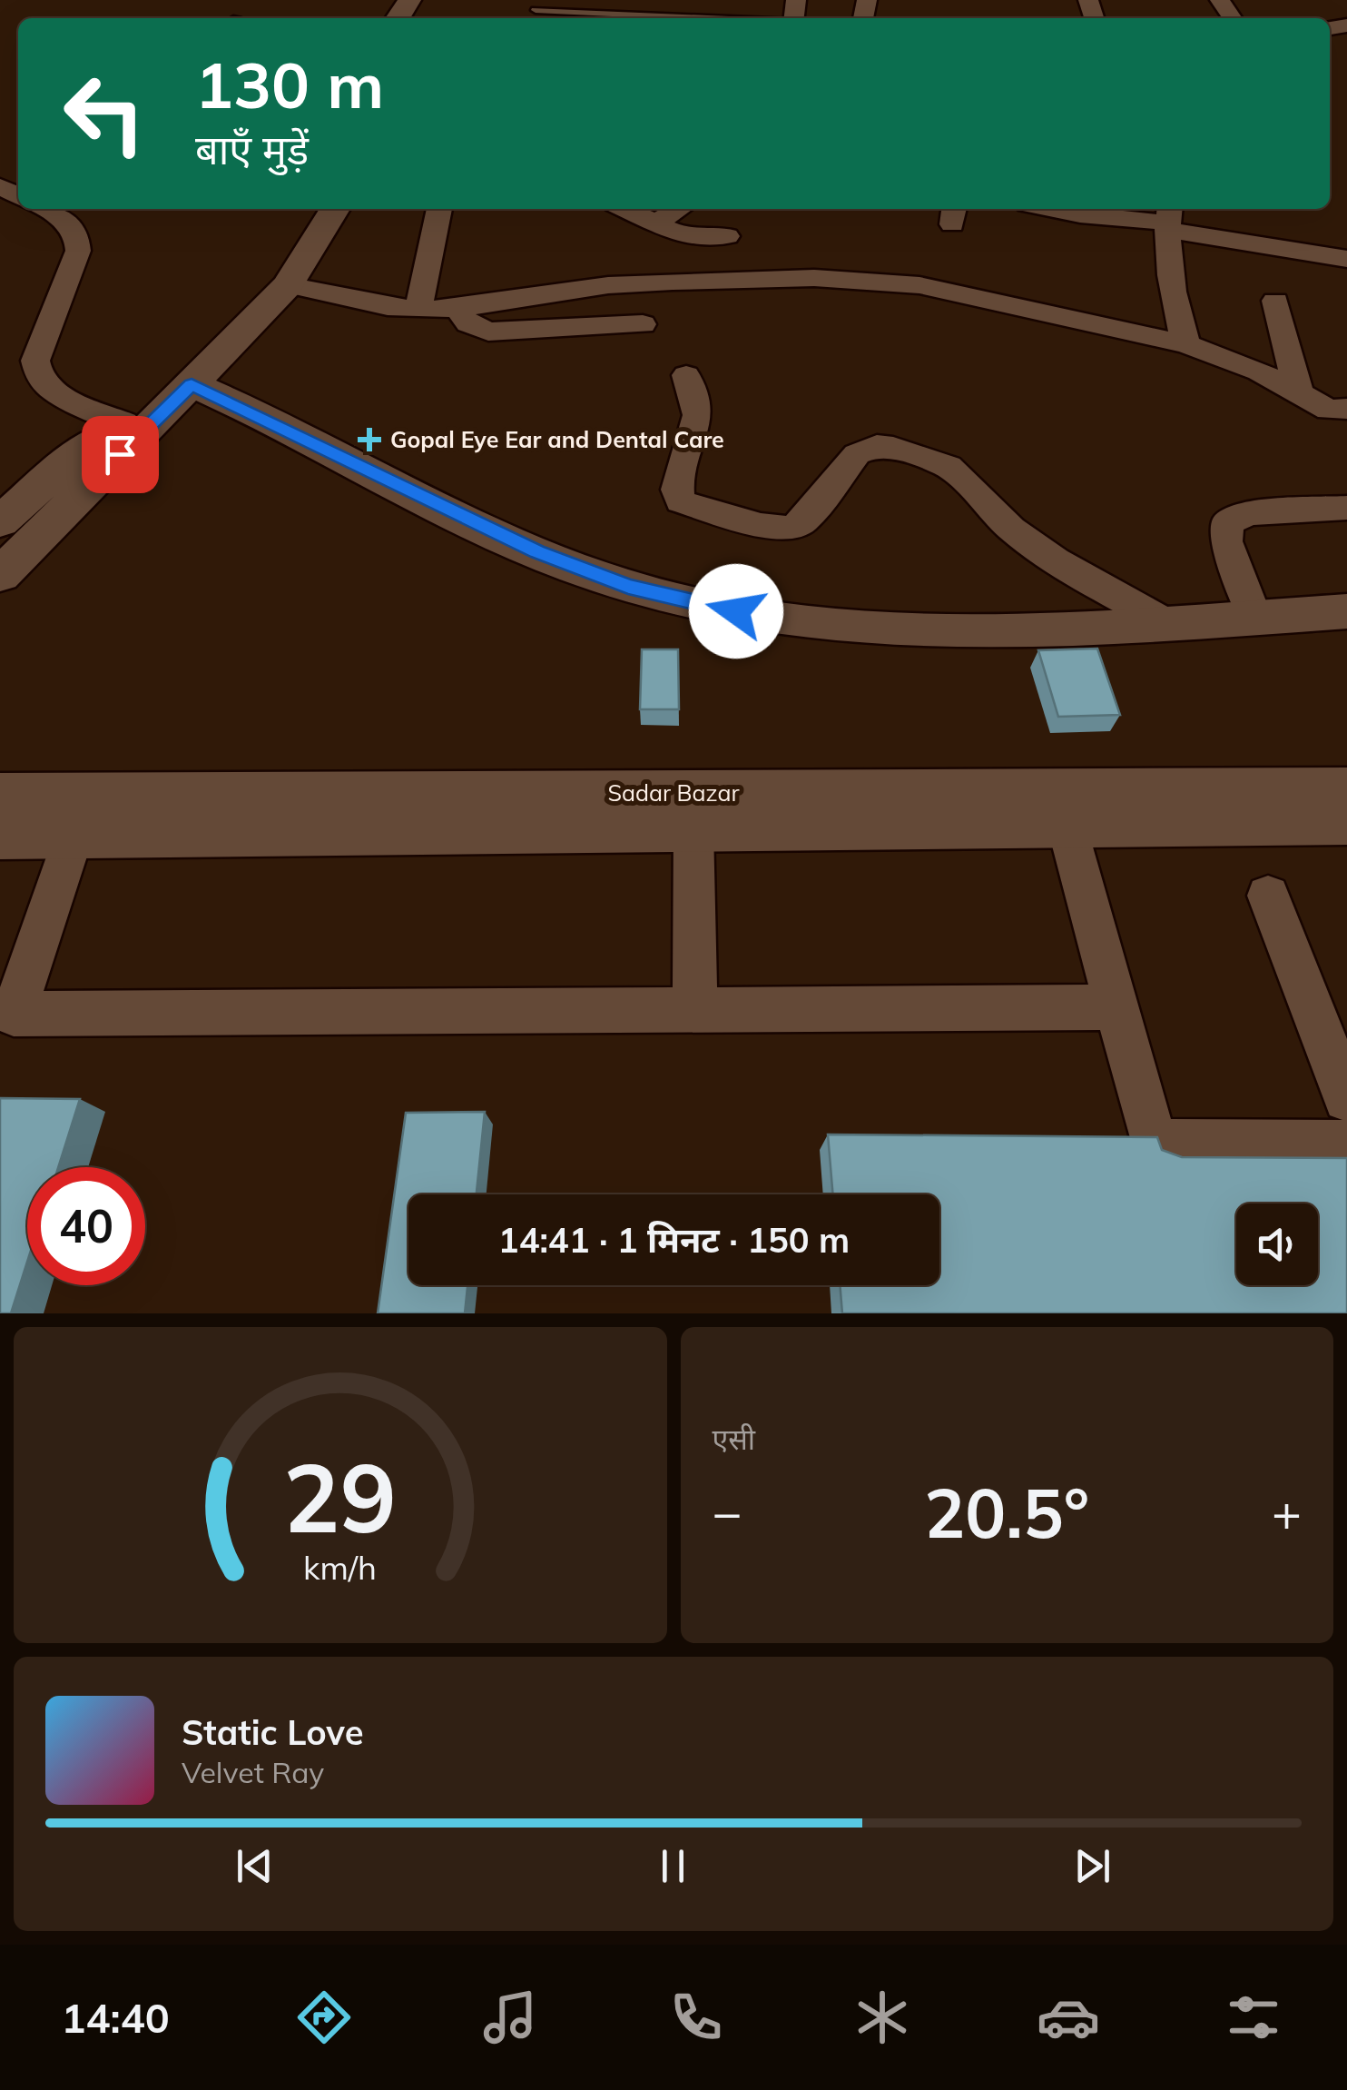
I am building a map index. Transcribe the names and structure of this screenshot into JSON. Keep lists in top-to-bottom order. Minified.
{"streets":{"street":["Sadar Bazar"]},"places":{"health":["Gopal Eye Ear and Dental Care"]},"page":{"turn":["130 m","बाएँ मुड़ें"],"limit":"40","trip":"14:41 · 1 मिनट · 150 m","tile":"एसी","heat":["−","20.5°","+"],"song":["Static Love","Velvet Ray"],"tabs":"14:40","gauge":["29","km/h"]}}
